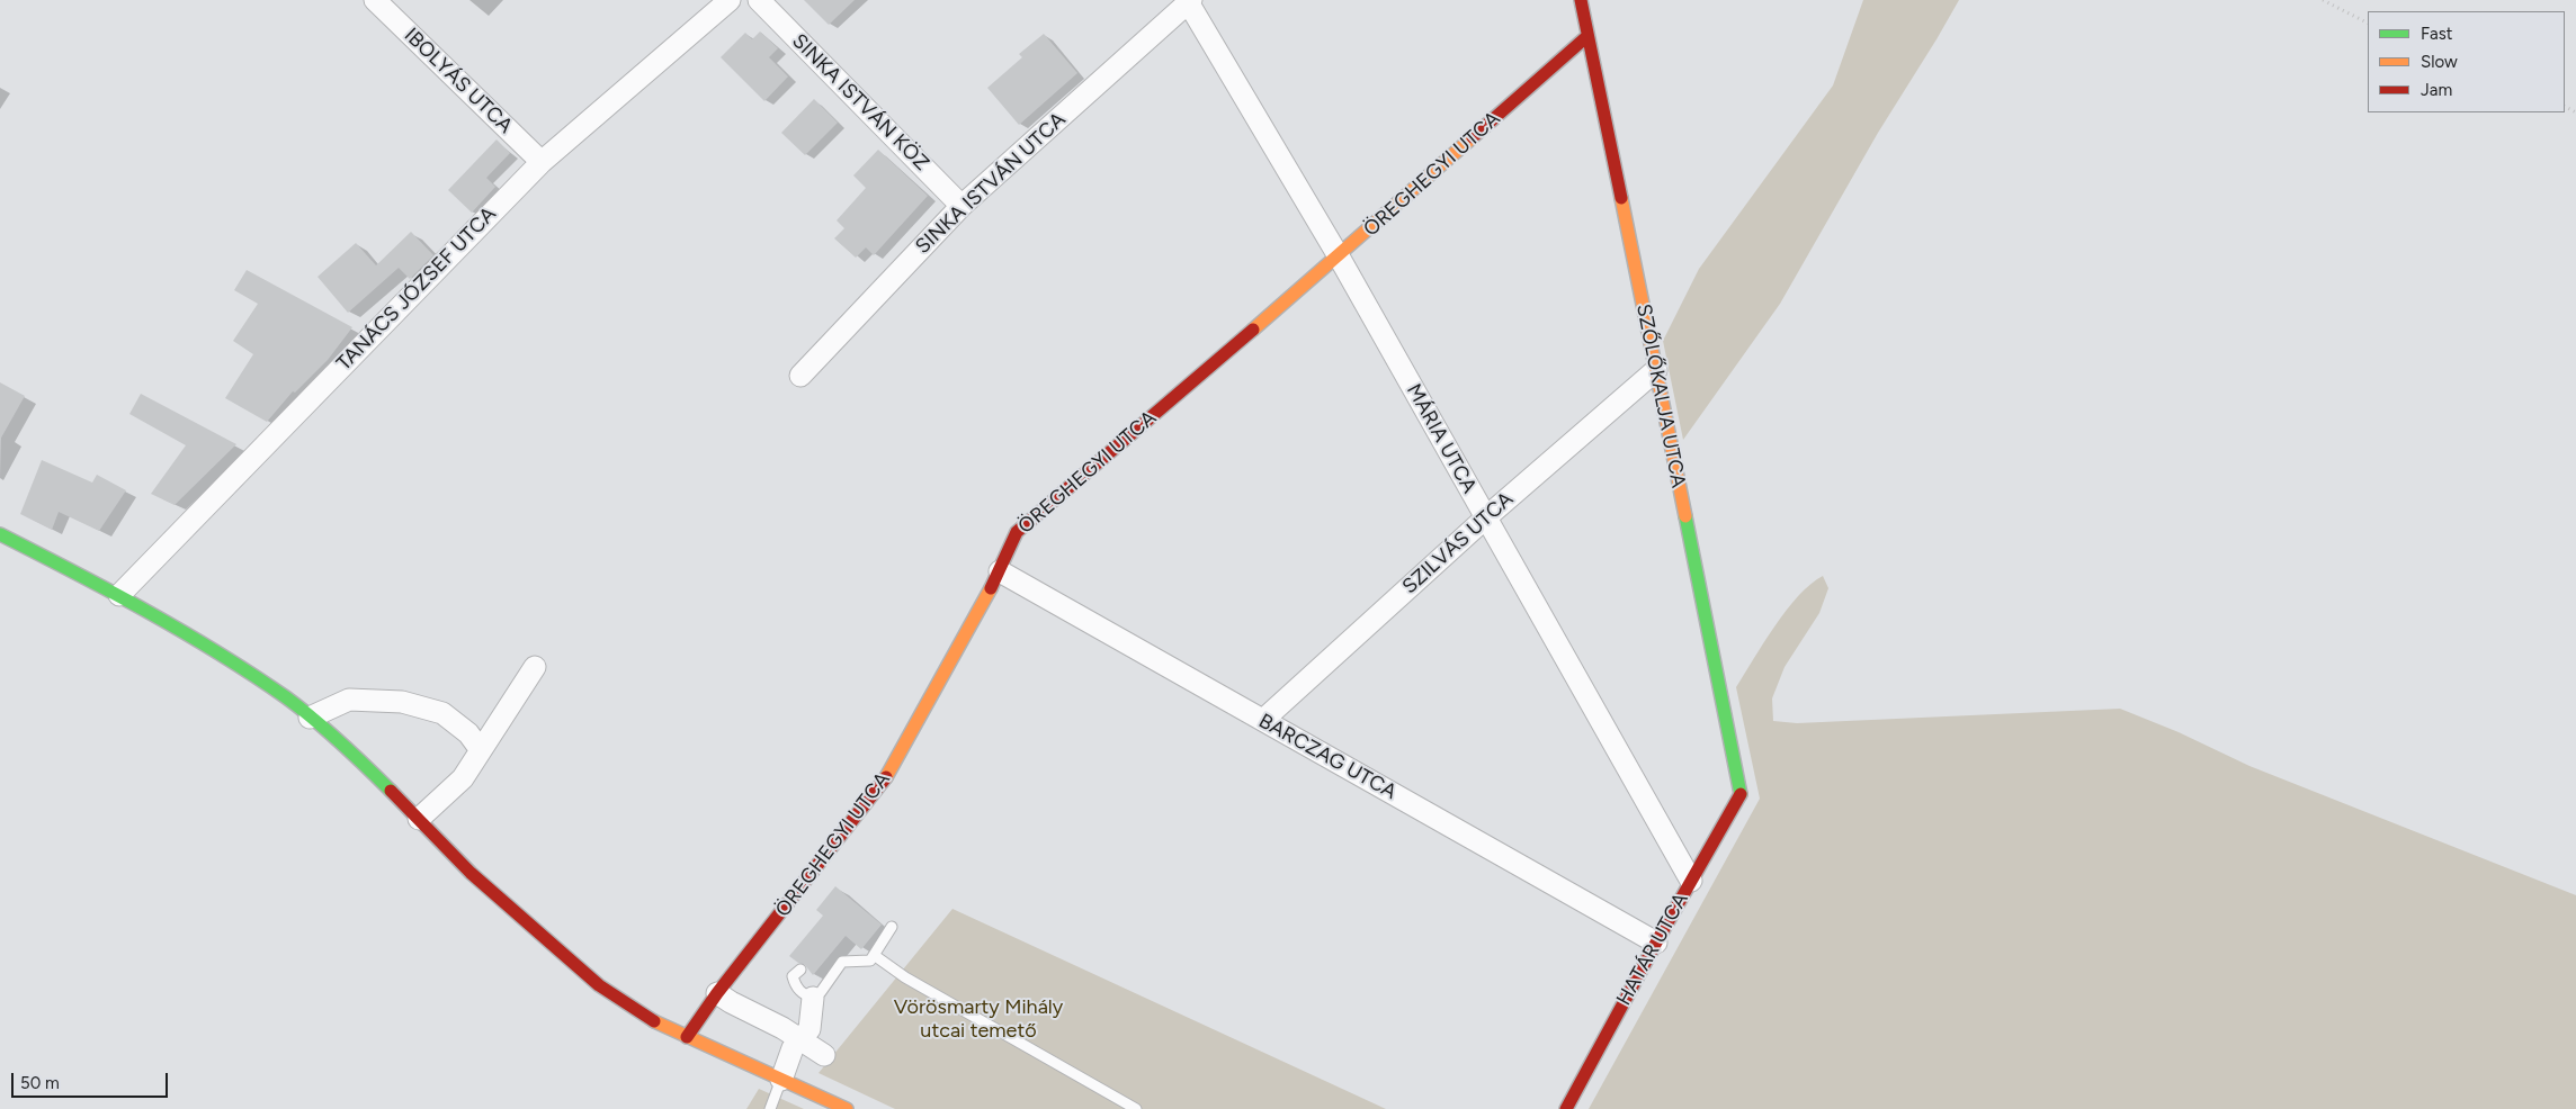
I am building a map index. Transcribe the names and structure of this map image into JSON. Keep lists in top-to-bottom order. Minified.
{"streets":{"street":["IBOLYÁS UTCA","SINKA ISTVÁN KÖZ","ÖREGHEGYI UTCA","SINKA ISTVÁN UTCA","TANÁCS JÓZSEF UTCA","SZŐLŐKALJA UTCA","MÁRIA UTCA","SZILVÁS UTCA","BARCZAG UTCA","HATÁR UTCA"]},"crossings":[["IBOLYÁS UTCA","TANÁCS JÓZSEF UTCA"],["SINKA ISTVÁN KÖZ","SINKA ISTVÁN UTCA"],["ÖREGHEGYI UTCA","SZŐLŐKALJA UTCA"],["ÖREGHEGYI UTCA","MÁRIA UTCA"],["ÖREGHEGYI UTCA","BARCZAG UTCA"],["SINKA ISTVÁN UTCA","MÁRIA UTCA"],["SZŐLŐKALJA UTCA","SZILVÁS UTCA"],["SZŐLŐKALJA UTCA","HATÁR UTCA"],["MÁRIA UTCA","SZILVÁS UTCA"],["MÁRIA UTCA","HATÁR UTCA"],["SZILVÁS UTCA","BARCZAG UTCA"],["BARCZAG UTCA","HATÁR UTCA"]],"parks":["Vörösmarty Mihály utcai temető"],"legend":["Fast","Slow","Jam"],"scale_bar":"50 m"}
